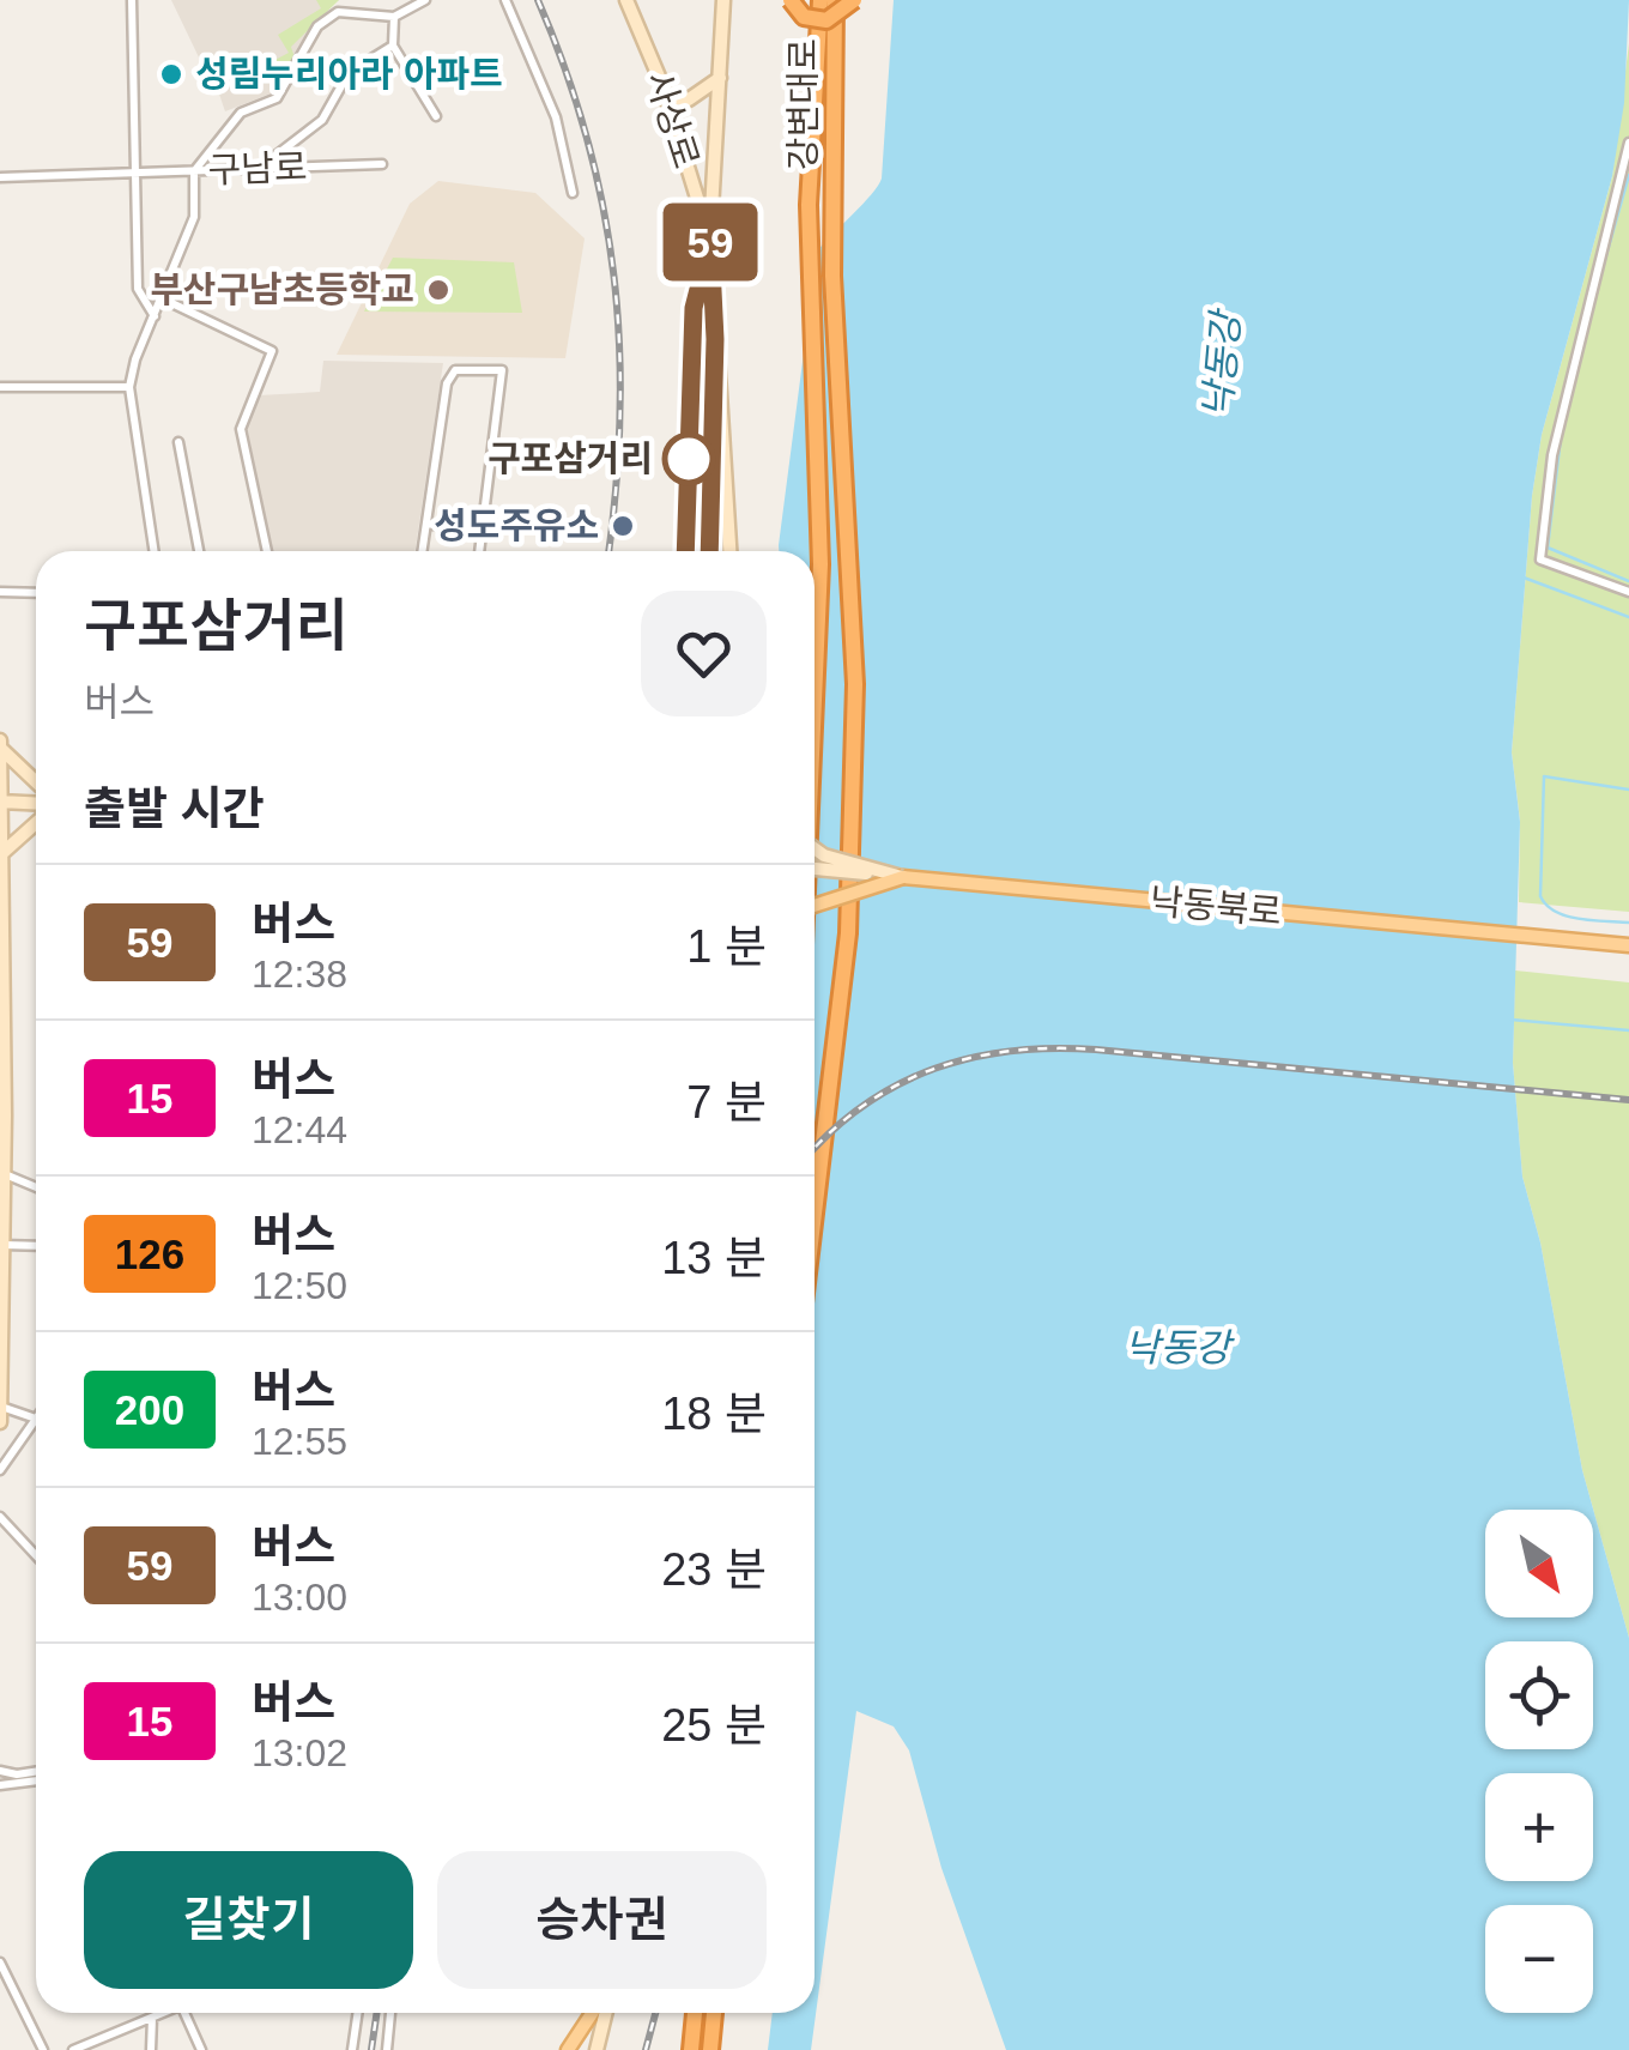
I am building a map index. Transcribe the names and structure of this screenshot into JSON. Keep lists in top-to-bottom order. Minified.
{"streets":{"highway":["강변대로"],"main road":["사상로","낙동북로"],"street":["구남로"]},"water":["낙동강"],"places":["성림누리아라 아파트","부산구남초등학교","구포삼거리","성도주유소"],"lines":["bus line 59"],"north":"bottom right","page":{"on_map":"59","heading":[["구포삼거리","버스"],"출발 시간"],"list":[{"mark":"59","name":"버스","note":"12:38","value":"1 분"},{"mark":"15","name":"버스","note":"12:44","value":"7 분"},{"mark":"126","name":"버스","note":"12:50","value":"13 분"},{"mark":"200","name":"버스","note":"12:55","value":"18 분"},{"mark":"59","name":"버스","note":"13:00","value":"23 분"},{"mark":"15","name":"버스","note":"13:02","value":"25 분"}],"map_buttons":["+","−"],"buttons":["길찾기","승차권"]}}
